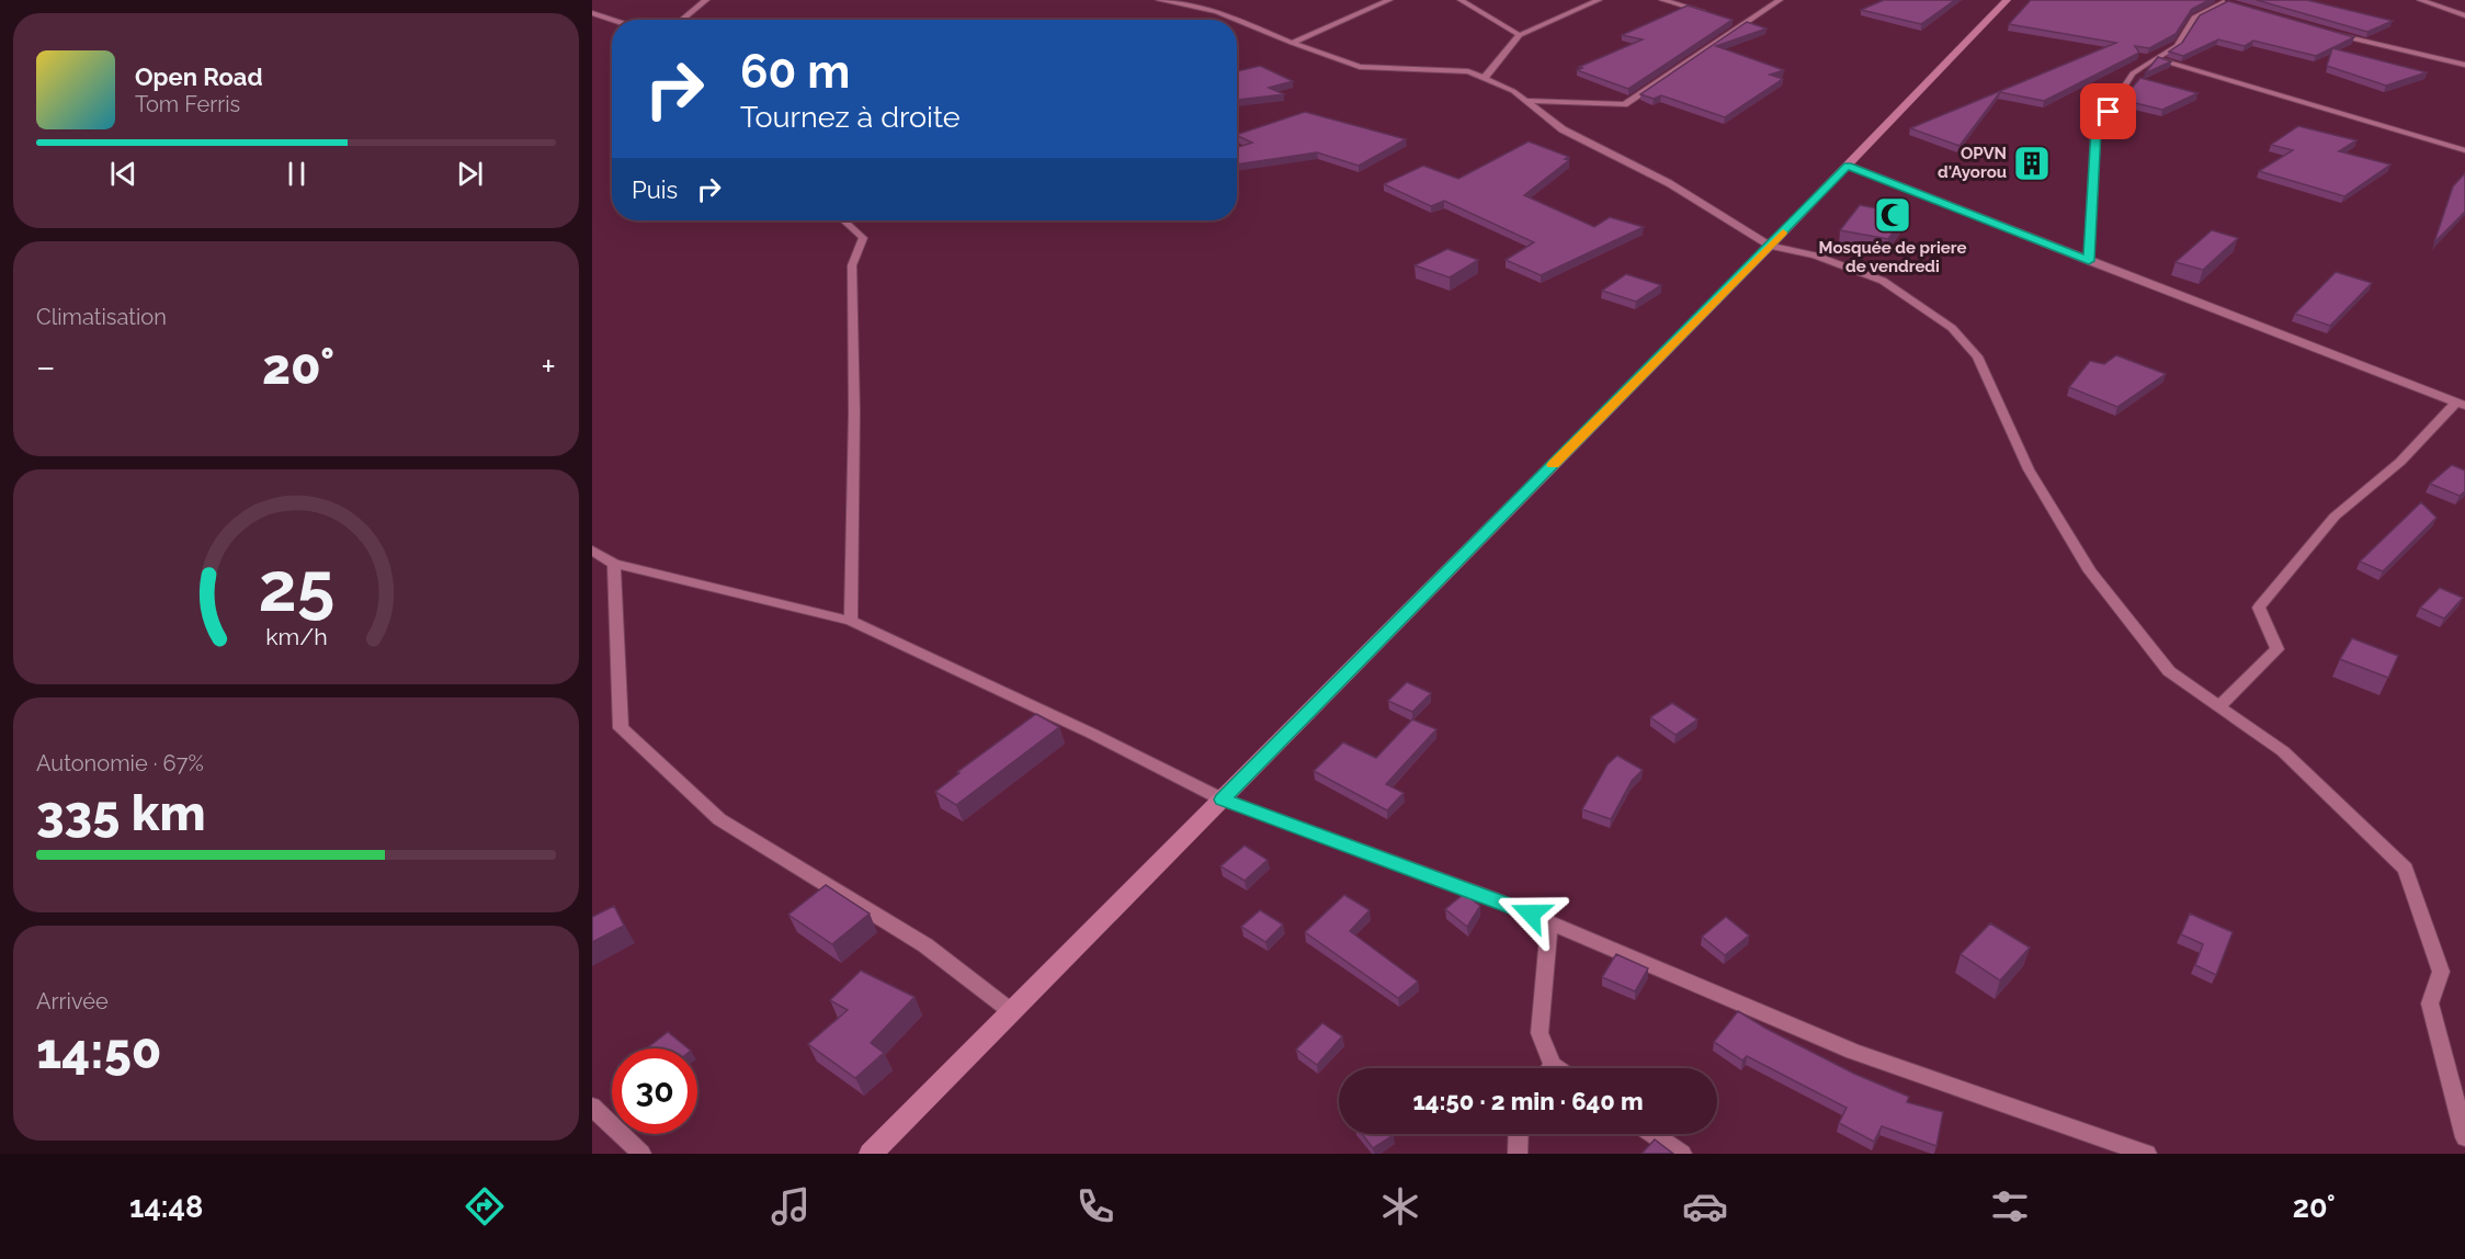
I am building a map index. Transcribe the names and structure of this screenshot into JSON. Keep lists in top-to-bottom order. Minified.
{"places":{"building":["OPVN d'Ayorou"],"mosque":["Mosquée de priere de vendredi"]},"page":{"turn":["60 m","Tournez à droite"],"song":["Open Road","Tom Ferris"],"then":"Puis","tile":["Climatisation",["Autonomie · 67%","335 km"],["Arrivée","14:50"]],"heat":["−","20°","+"],"limit":"30","trip":"14:50 · 2 min · 640 m","tabs":["14:48","20°"],"gauge":["25","km/h"]}}
